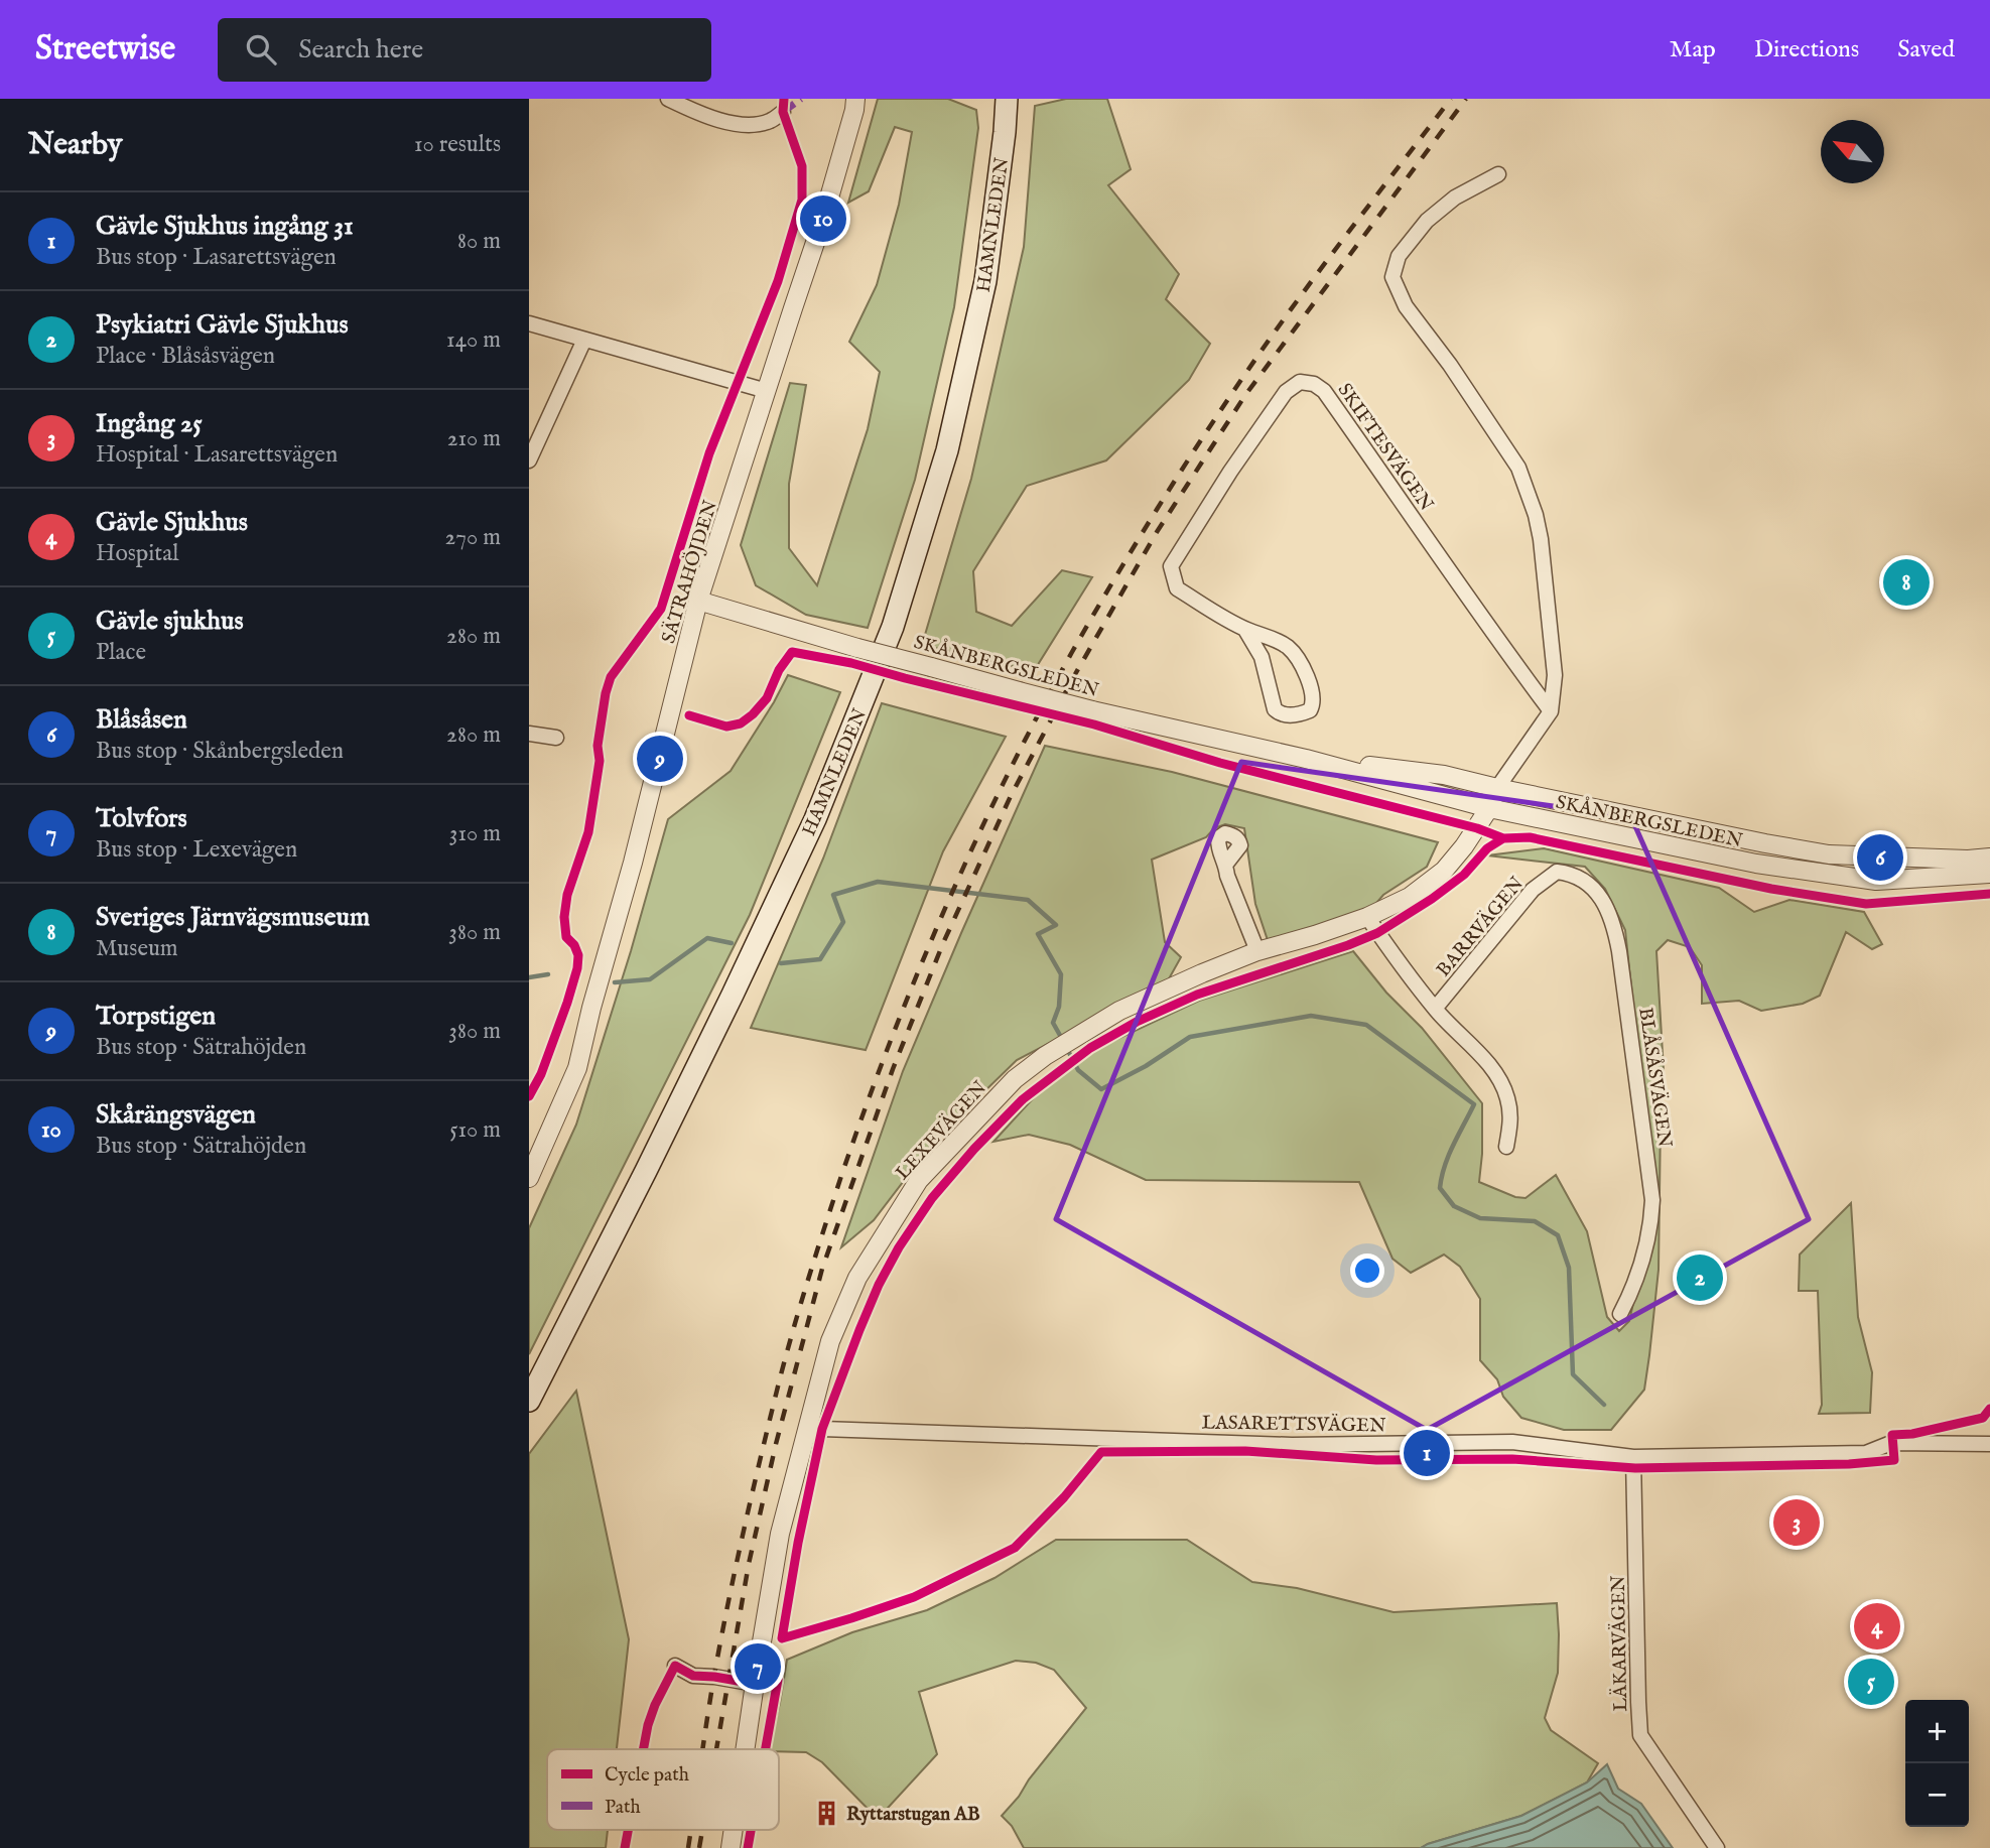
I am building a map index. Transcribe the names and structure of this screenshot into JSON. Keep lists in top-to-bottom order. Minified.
{"streets":{"main road":["HAMNLEDEN"],"street":["SKIFTESVÄGEN","SÄTRAHÖJDEN","SKÅNBERGSLEDEN","BARRVÄGEN","BLÅSÅSVÄGEN","LEXEVÄGEN","LASARETTSVÄGEN","LÄKARVÄGEN"]},"crossings":[["SÄTRAHÖJDEN","SKÅNBERGSLEDEN"],["SKÅNBERGSLEDEN","LEXEVÄGEN"],["BARRVÄGEN","BLÅSÅSVÄGEN"],["LEXEVÄGEN","LASARETTSVÄGEN"],["LASARETTSVÄGEN","LÄKARVÄGEN"]],"places":{"building":["Ryttarstugan AB"]},"legend":["Cycle path","Path"],"north":"top left","page":{"header":"Streetwise","search":"Search here","nav":["Map","Directions","Saved"],"heading":["Nearby","10 results"],"list":[{"mark":"1","name":"Gävle Sjukhus ingång 31","note":"Bus stop · Lasarettsvägen","value":"80 m"},{"mark":"2","name":"Psykiatri Gävle Sjukhus","note":"Place · Blåsåsvägen","value":"140 m"},{"mark":"3","name":"Ingång 25","note":"Hospital · Lasarettsvägen","value":"210 m"},{"mark":"4","name":"Gävle Sjukhus","note":"Hospital","value":"270 m"},{"mark":"5","name":"Gävle sjukhus","note":"Place","value":"280 m"},{"mark":"6","name":"Blåsåsen","note":"Bus stop · Skånbergsleden","value":"280 m"},{"mark":"7","name":"Tolvfors","note":"Bus stop · Lexevägen","value":"310 m"},{"mark":"8","name":"Sveriges Järnvägsmuseum","note":"Museum","value":"380 m"},{"mark":"9","name":"Torpstigen","note":"Bus stop · Sätrahöjden","value":"380 m"},{"mark":"10","name":"Skårängsvägen","note":"Bus stop · Sätrahöjden","value":"510 m"}],"pins":["10","8","9","6","2","1","3","4","7","5"],"map_buttons":["+","−"]}}
